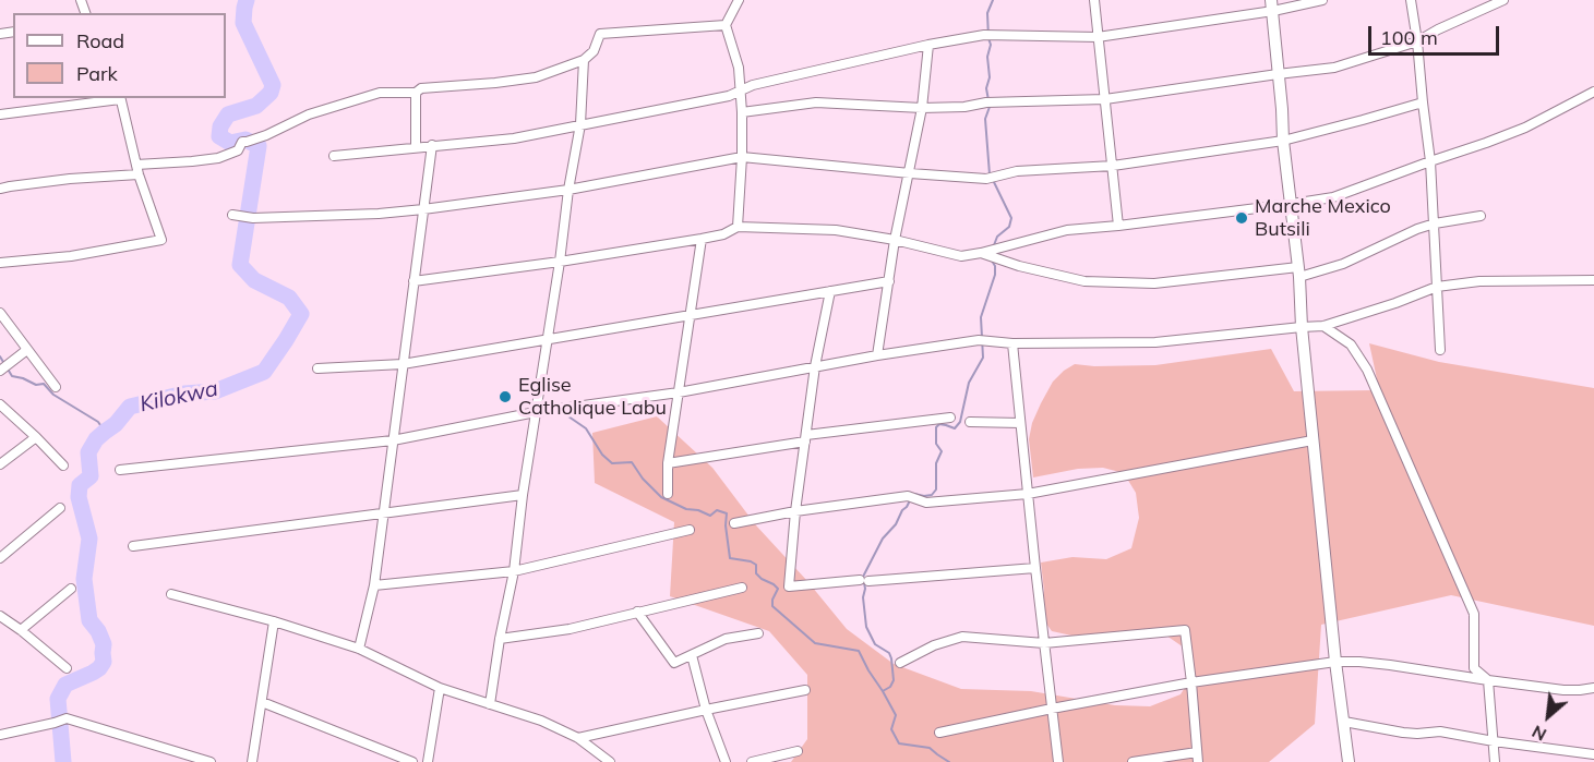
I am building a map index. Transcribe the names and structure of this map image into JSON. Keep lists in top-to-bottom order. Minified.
{"water":["Kilokwa"],"places":["Marche Mexico Butsili","Eglise Catholique Labu"],"legend":["Road","Park"],"scale_bar":"100 m","north":"bottom left"}
